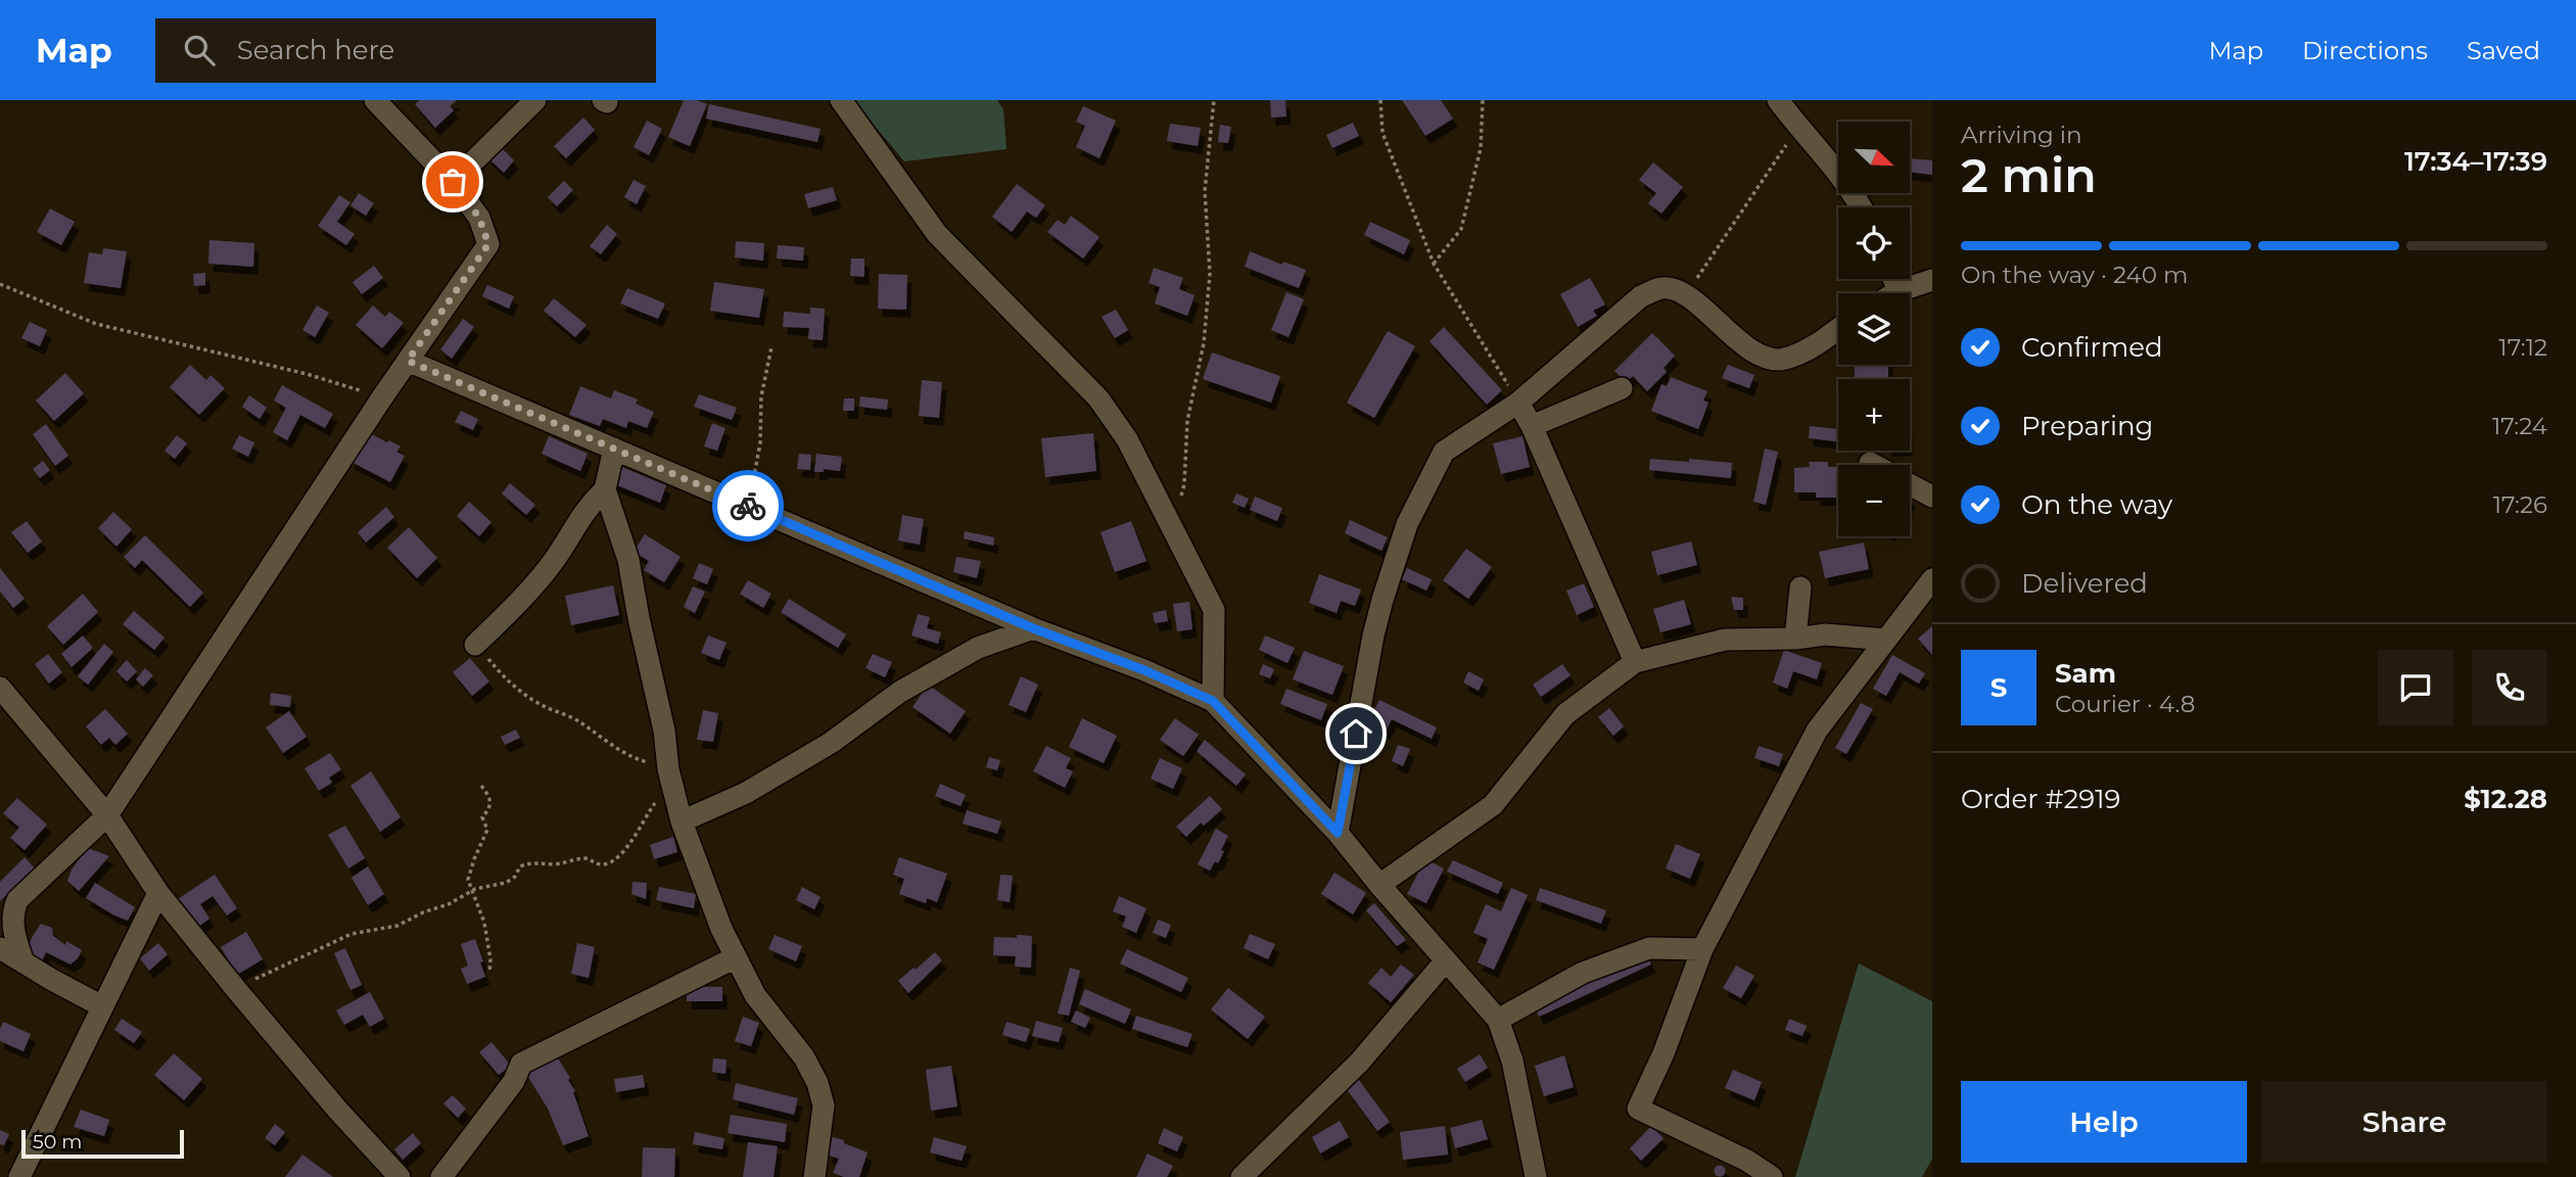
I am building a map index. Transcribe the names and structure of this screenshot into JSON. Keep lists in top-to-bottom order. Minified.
{"scale_bar":"50 m","north":"bottom right","page":{"header":"Map","search":"Search here","nav":["Map","Directions","Saved"],"heading":["2 min","Arriving in","17:34–17:39"],"panel":["Sam","Courier · 4.8","Order #2919","$12.28"],"map_buttons":["+","−"],"bar":"On the way · 240 m","list":[["Confirmed","17:12"],["Preparing","17:24"],["On the way","17:26"],"Delivered"],"round":"S","buttons":["Help","Share"],"scale":"50 m"}}
